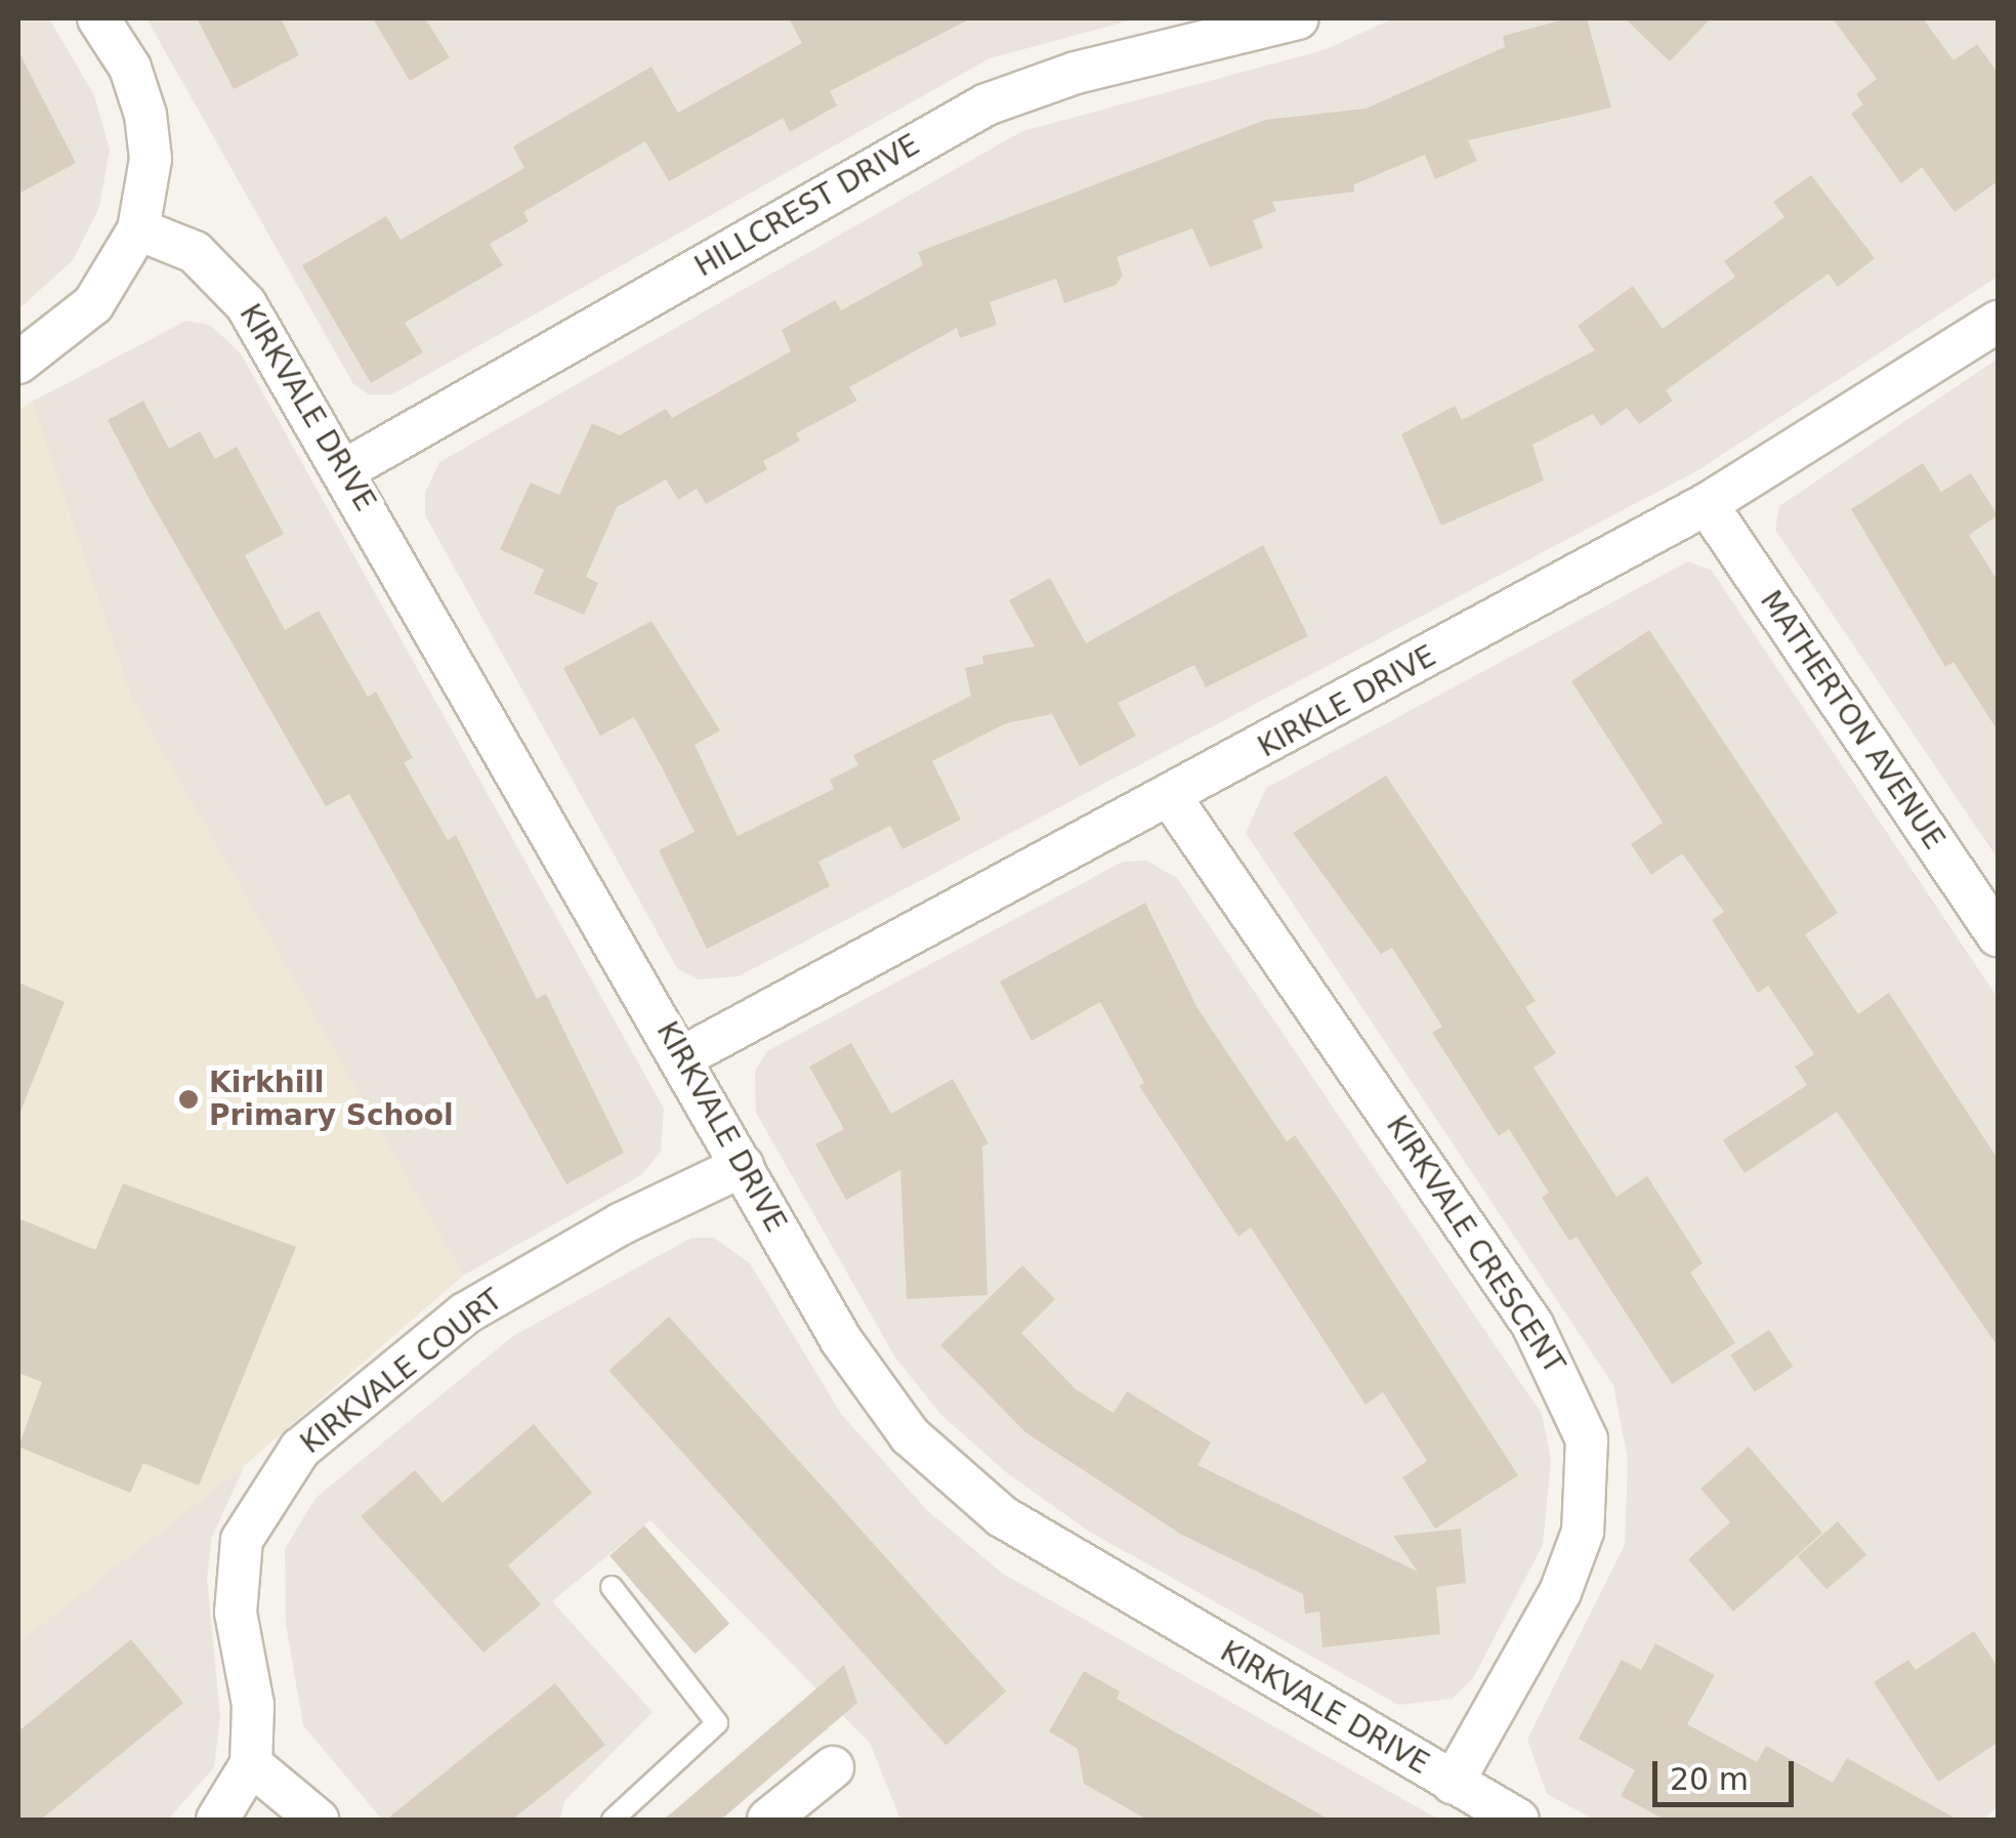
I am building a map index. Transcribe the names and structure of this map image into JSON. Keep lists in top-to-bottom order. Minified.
{"streets":{"street":["HILLCREST DRIVE","KIRKVALE DRIVE","KIRKLE DRIVE","MATHERTON AVENUE","KIRKVALE CRESCENT","KIRKVALE COURT"]},"crossings":[["HILLCREST DRIVE","KIRKVALE DRIVE"],["KIRKVALE DRIVE","KIRKLE DRIVE"],["KIRKVALE DRIVE","KIRKVALE CRESCENT"],["KIRKVALE DRIVE","KIRKVALE COURT"],["KIRKLE DRIVE","MATHERTON AVENUE"],["KIRKLE DRIVE","KIRKVALE CRESCENT"]],"places":["Kirkhill Primary School"],"scale_bar":"20 m"}
